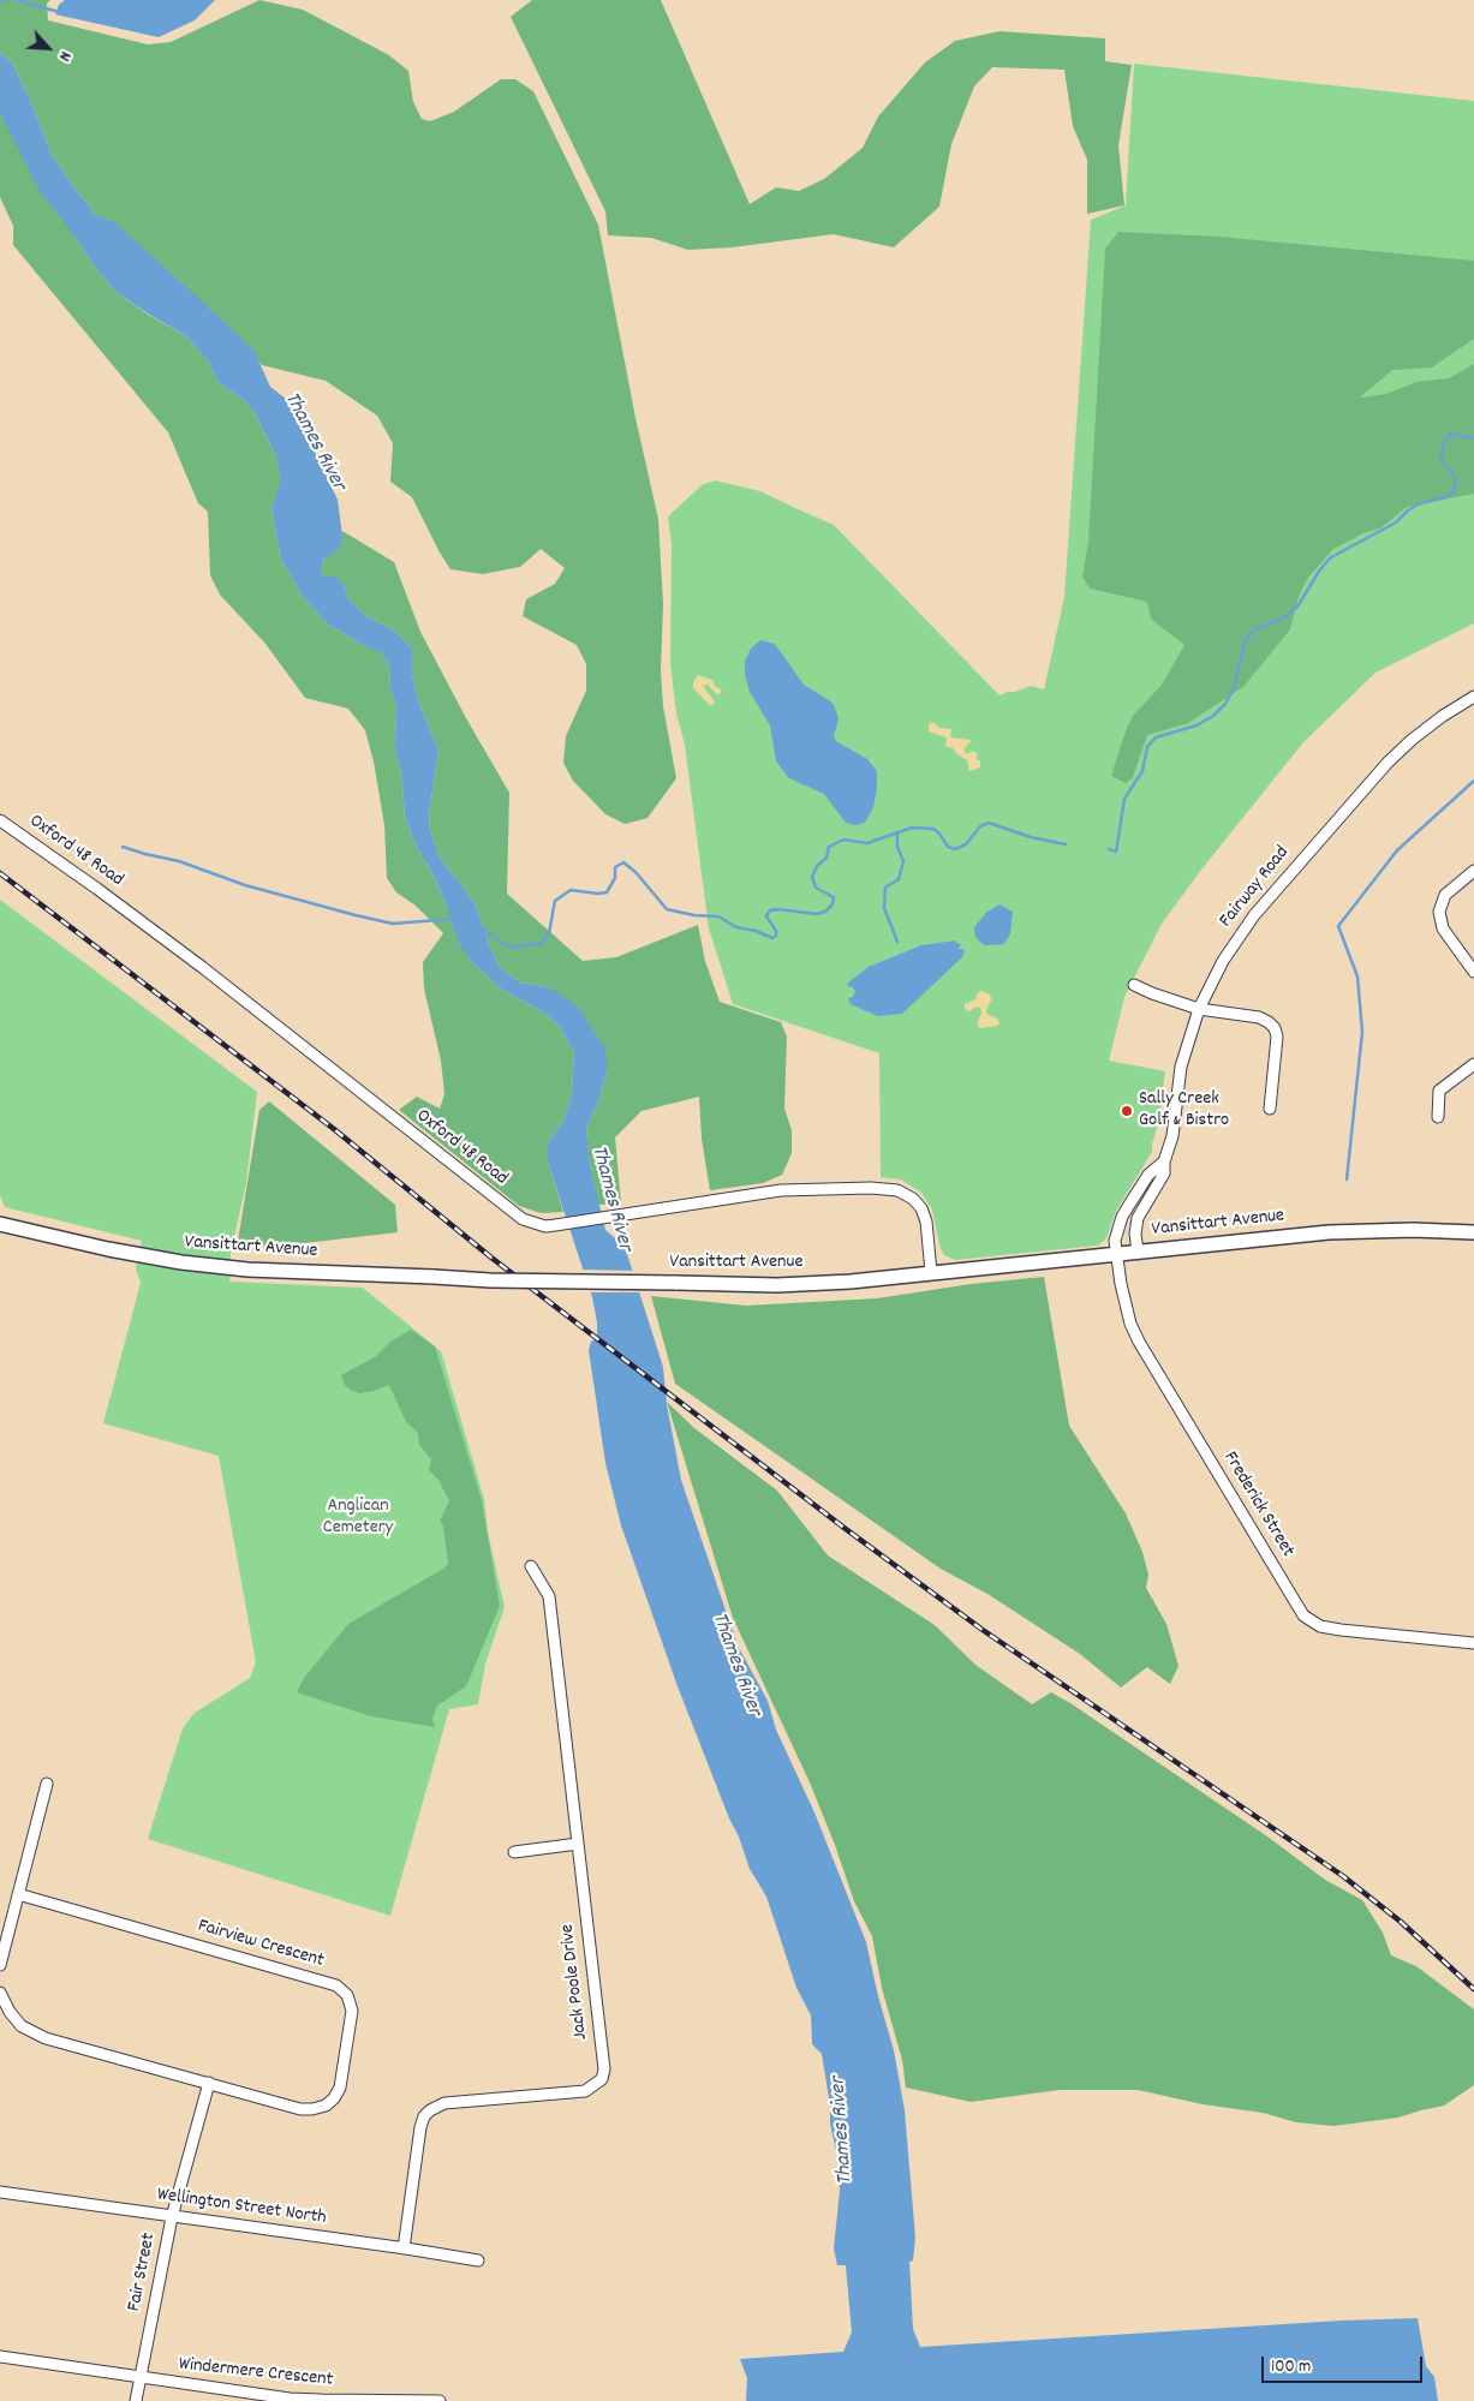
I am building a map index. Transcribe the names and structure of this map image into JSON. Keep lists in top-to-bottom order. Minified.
{"streets":{"main road":["Vansittart Avenue"],"street":["Oxford 48 Road","Fairway Road","Frederick Street","Fairview Crescent","Jack Poole Drive","Wellington Street North","Fair Street","Windermere Crescent"]},"crossings":[["Oxford 48 Road","Vansittart Avenue"],["Fairway Road","Vansittart Avenue"],["Fairway Road","Frederick Street"],["Vansittart Avenue","Frederick Street"],["Fairview Crescent","Fair Street"],["Jack Poole Drive","Wellington Street North"],["Wellington Street North","Fair Street"],["Fair Street","Windermere Crescent"]],"water":["Thames River"],"parks":["Anglican Cemetery"],"places":["Sally Creek Golf & Bistro"],"scale_bar":"100 m","north":"bottom right"}
